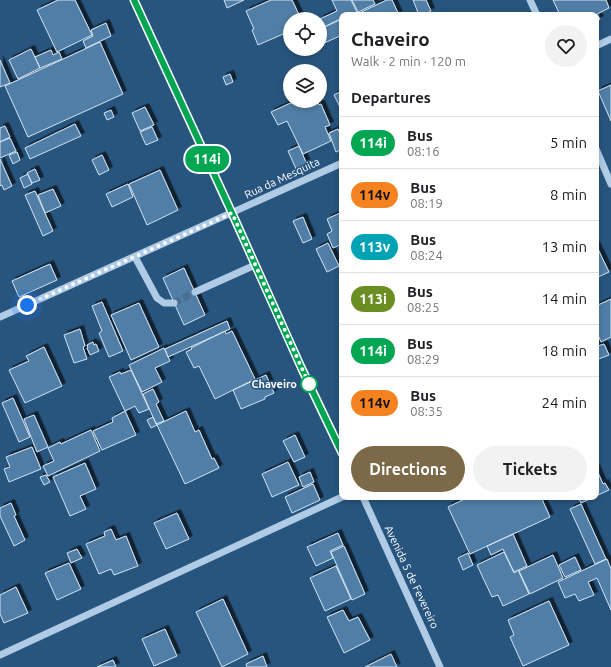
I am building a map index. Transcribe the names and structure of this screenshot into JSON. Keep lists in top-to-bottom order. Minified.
{"streets":{"street":["Rua da Mesquita","Avenida 5 de Fevereiro"]},"places":["Chaveiro"],"lines":["bus line 114i"],"page":{"on_map":"114i","heading":[["Chaveiro","Walk · 2 min · 120 m"],"Departures"],"list":[{"mark":"114i","name":"Bus","note":"08:16","value":"5 min"},{"mark":"114v","name":"Bus","note":"08:19","value":"8 min"},{"mark":"113v","name":"Bus","note":"08:24","value":"13 min"},{"mark":"113i","name":"Bus","note":"08:25","value":"14 min"},{"mark":"114i","name":"Bus","note":"08:29","value":"18 min"},{"mark":"114v","name":"Bus","note":"08:35","value":"24 min"}],"buttons":["Directions","Tickets"]}}
